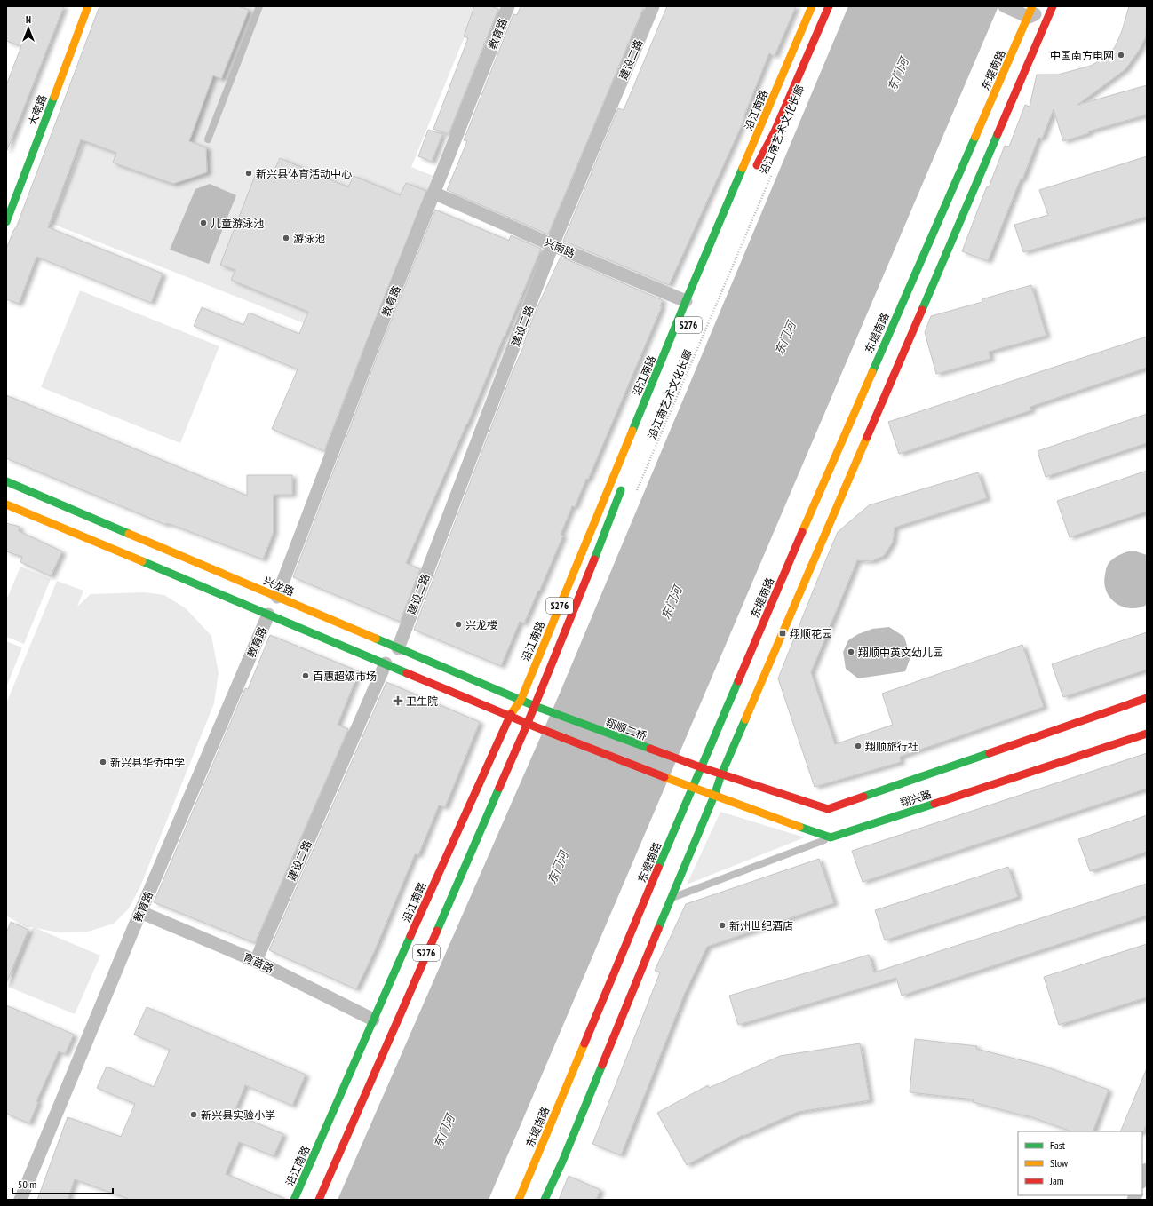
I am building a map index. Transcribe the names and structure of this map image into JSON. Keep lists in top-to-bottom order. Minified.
{"streets":{"main road":["东堤南路","大南路","沿江南路","S276","兴龙路","翔顺二桥","翔兴路"],"street":["教育路","建设二路","兴南路","育苗路"],"path":["沿江南艺术文化长廊"]},"crossings":[["教育路","兴南路"],["教育路","兴龙路"],["教育路","育苗路"],["建设二路","兴南路"],["建设二路","兴龙路"],["建设二路","育苗路"],["东堤南路","翔顺二桥"],["东堤南路","翔兴路"],["沿江南路","兴南路"],["沿江南路","兴龙路"],["沿江南路","育苗路"],["S276","兴龙路"],["兴龙路","翔顺二桥"],["翔顺二桥","翔兴路"]],"water":["东门河"],"places":{"other":["中国南方电网","新兴县体育活动中心","儿童游泳池","游泳池","兴龙楼","翔顺中英文幼儿园","百惠超级市场","翔顺旅行社","新兴县华侨中学","新州世纪酒店","新兴县实验小学"],"transit":["翔顺花园"],"health":["卫生院"]},"legend":["Fast","Slow","Jam"],"scale_bar":"50 m","north":"top"}
